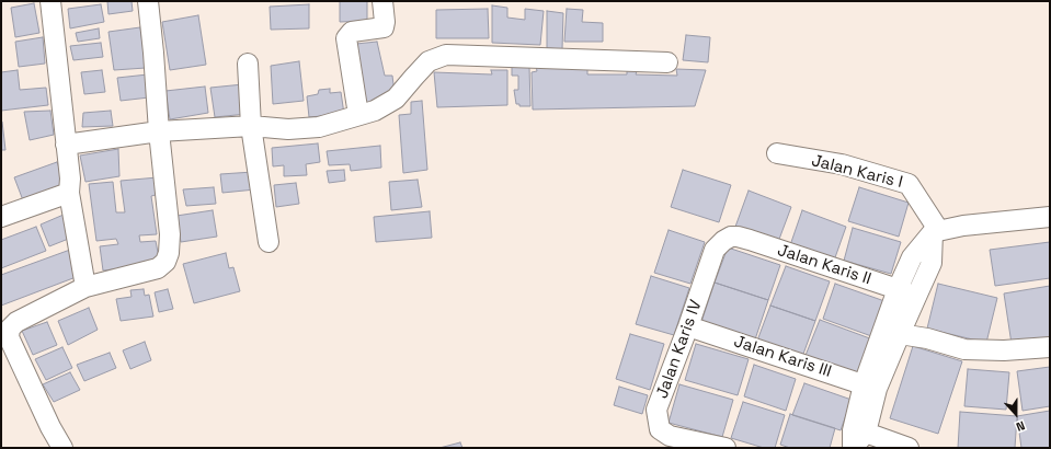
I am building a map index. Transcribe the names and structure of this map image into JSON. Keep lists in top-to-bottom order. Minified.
{"streets":{"street":["Jalan Karis I","Jalan Karis II","Jalan Karis IV","Jalan Karis III"]},"crossings":[["Jalan Karis II","Jalan Karis IV"],["Jalan Karis IV","Jalan Karis III"]],"north":"bottom"}
